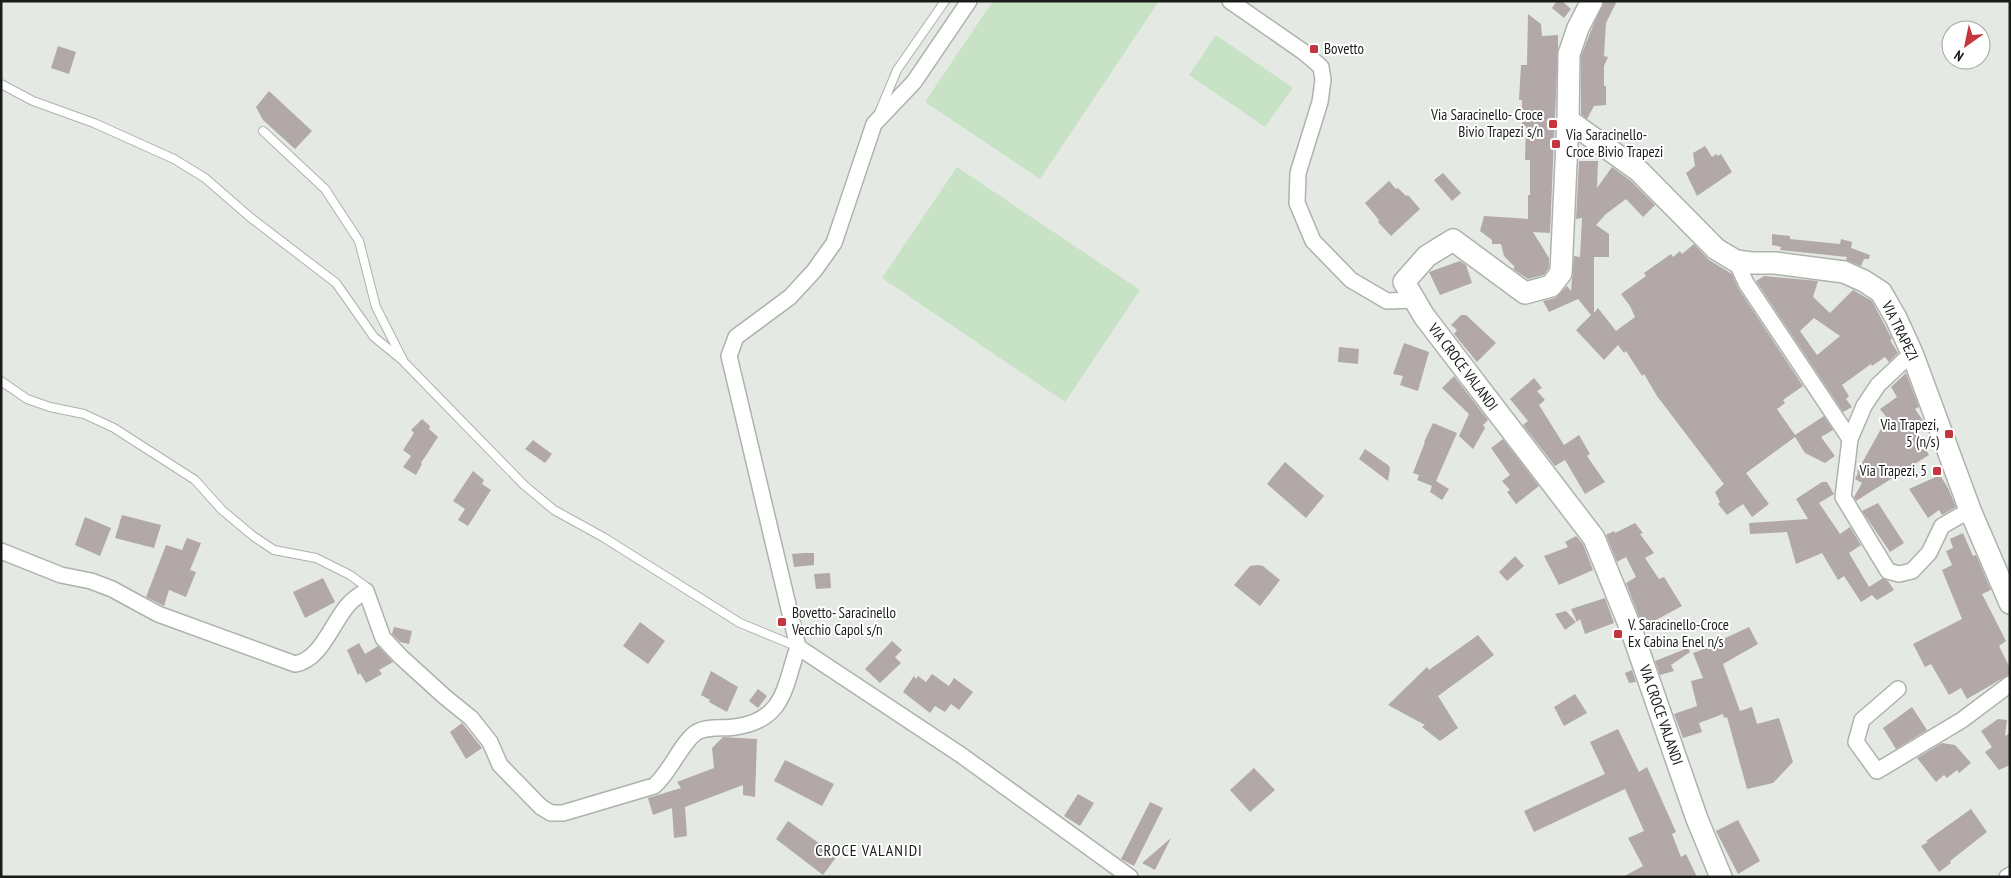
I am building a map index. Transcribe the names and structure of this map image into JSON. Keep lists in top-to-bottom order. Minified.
{"streets":{"street":["VIA TRAPEZI","VIA CROCE VALANDI"]},"crossings":[["VIA TRAPEZI","VIA CROCE VALANDI"]],"districts":["CROCE VALANIDI"],"places":{"transit":["Bovetto","Via Saracinello- Croce Bivio Trapezi s/n","Via Saracinello- Croce Bivio Trapezi","Via Trapezi, 5 (n/s)","Via Trapezi, 5","Bovetto- Saracinello Vecchio Capol s/n","V. Saracinello-Croce Ex Cabina Enel n/s"]},"north":"bottom left"}
